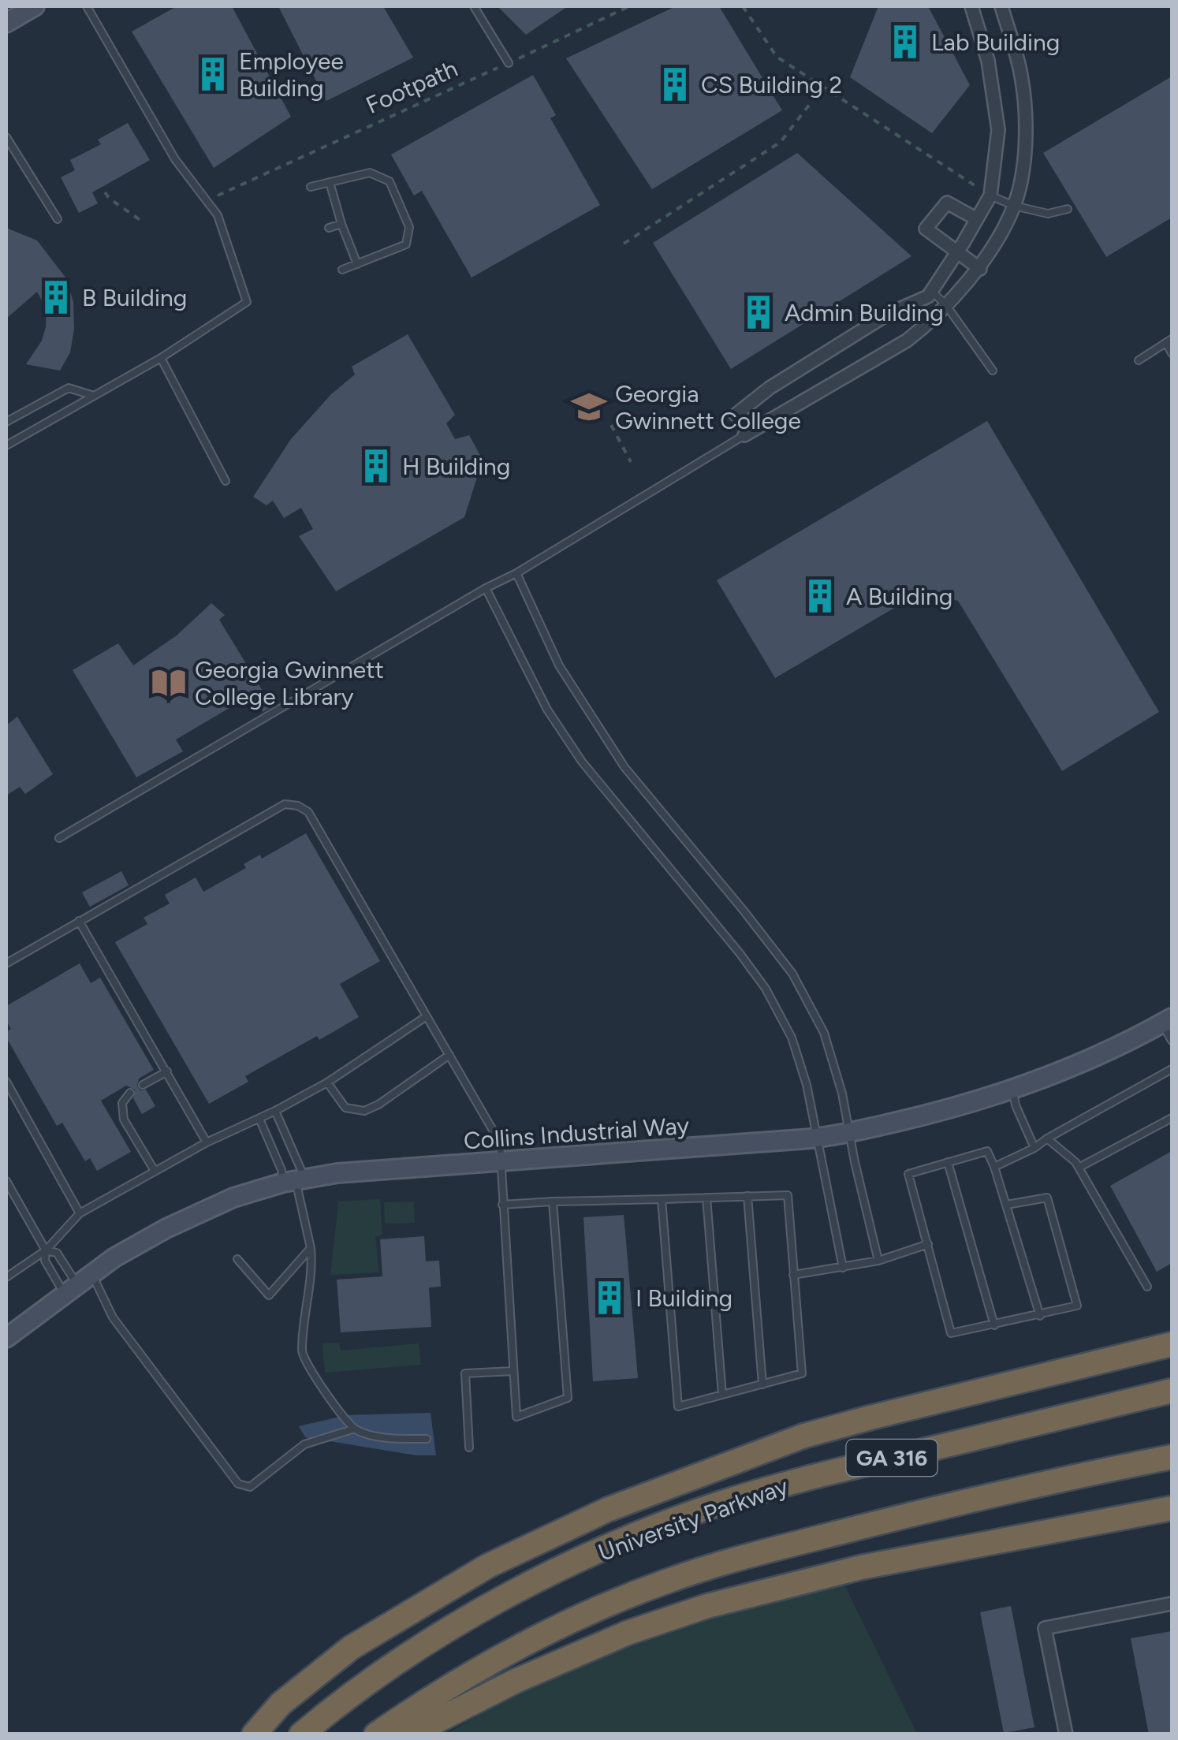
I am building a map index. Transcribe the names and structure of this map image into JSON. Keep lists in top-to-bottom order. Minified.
{"streets":{"highway":["GA 316","University Parkway"],"street":["Collins Industrial Way"],"path":["Footpath"]},"places":{"building":["Lab Building","Employee Building","CS Building 2","B Building","Admin Building","H Building","A Building","I Building"],"school or university":["Georgia Gwinnett College"],"library":["Georgia Gwinnett College Library"]}}
